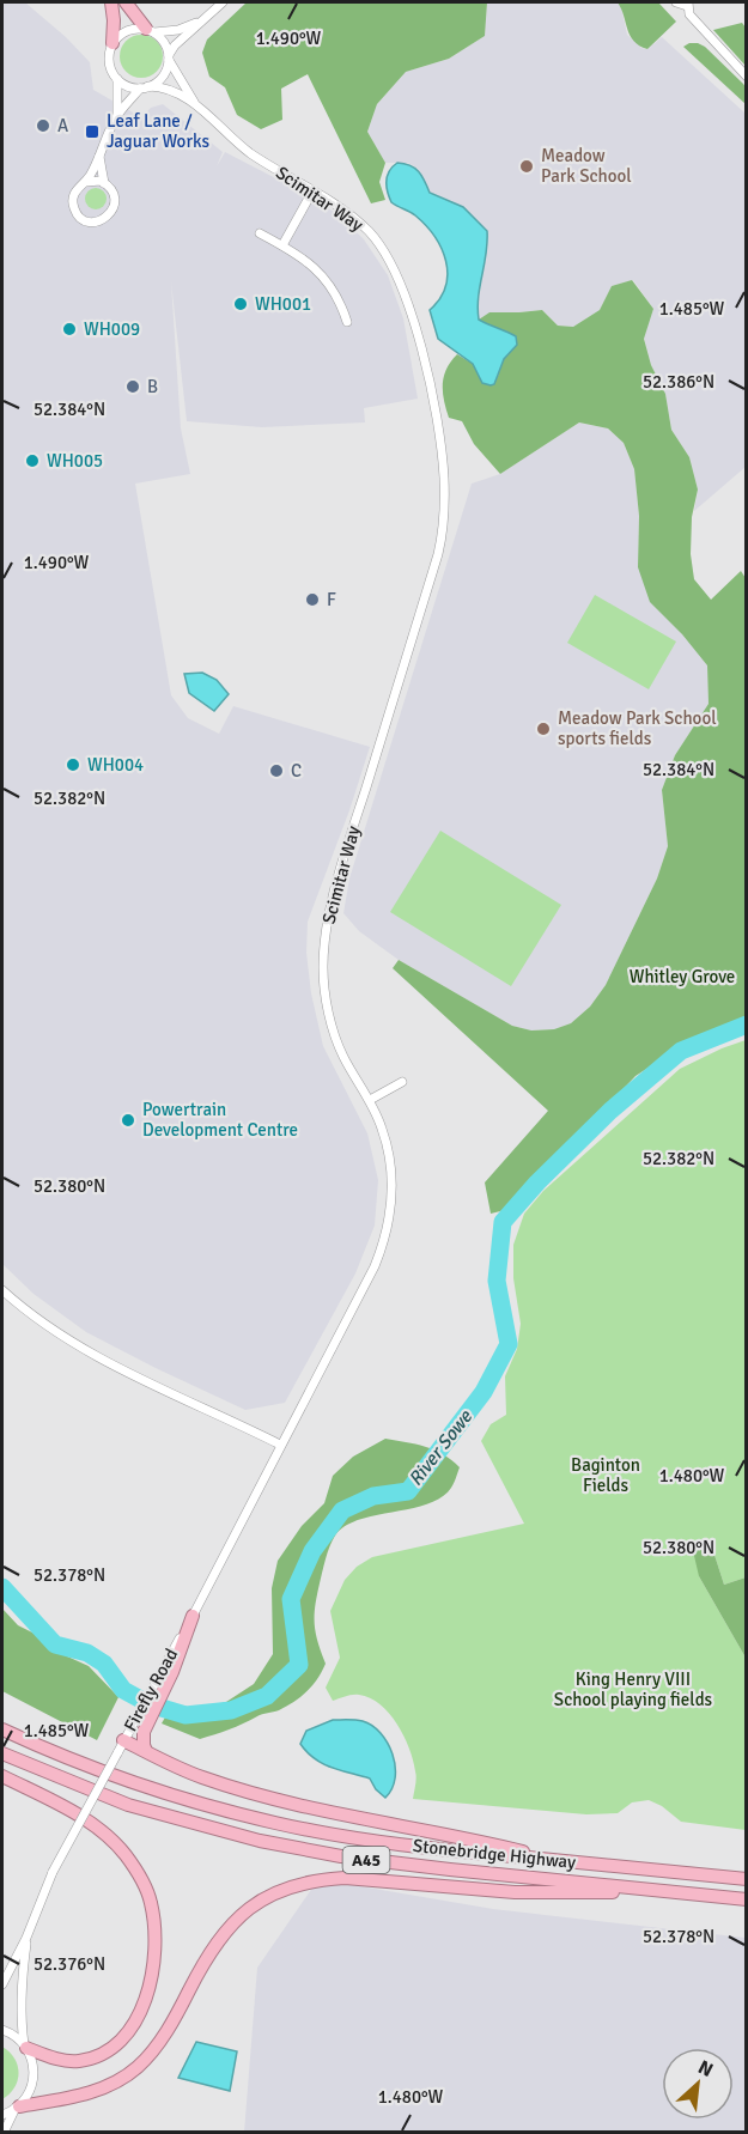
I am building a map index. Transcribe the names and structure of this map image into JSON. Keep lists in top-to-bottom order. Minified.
{"streets":{"highway":["Stonebridge Highway","A45"],"street":["Scimitar Way","Firefly Road"]},"water":["River Sowe"],"parks":["Whitley Grove","Baginton Fields","King Henry VIII School playing fields"],"places":{"other":["A","Meadow Park School","WH001","WH009","B","WH005","F","Meadow Park School sports fields","WH004","C","Powertrain Development Centre"],"transit":["Leaf Lane / Jaguar Works"]},"north":"top right","coordinates":["1.490°W","1.485°W","52.386°N","52.384°N","52.382°N","52.380°N","1.480°W","52.378°N","52.376°N"]}
